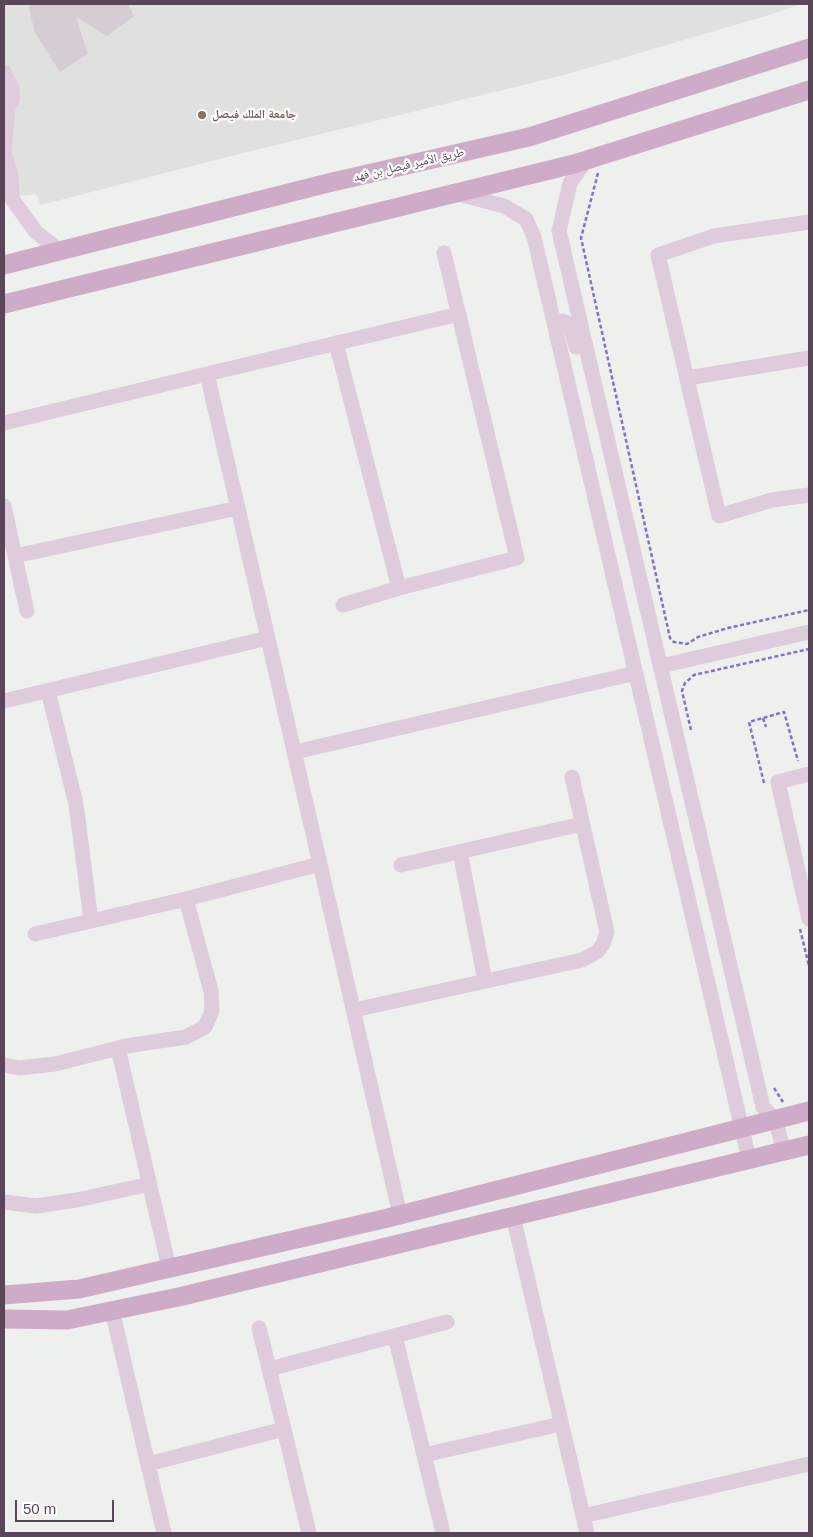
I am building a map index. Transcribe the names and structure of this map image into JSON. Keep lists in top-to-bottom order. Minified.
{"streets":{"main road":["طريق الأمير فيصل بن فهد"]},"places":["جامعة الملك فيصل"],"scale_bar":"50 m"}
